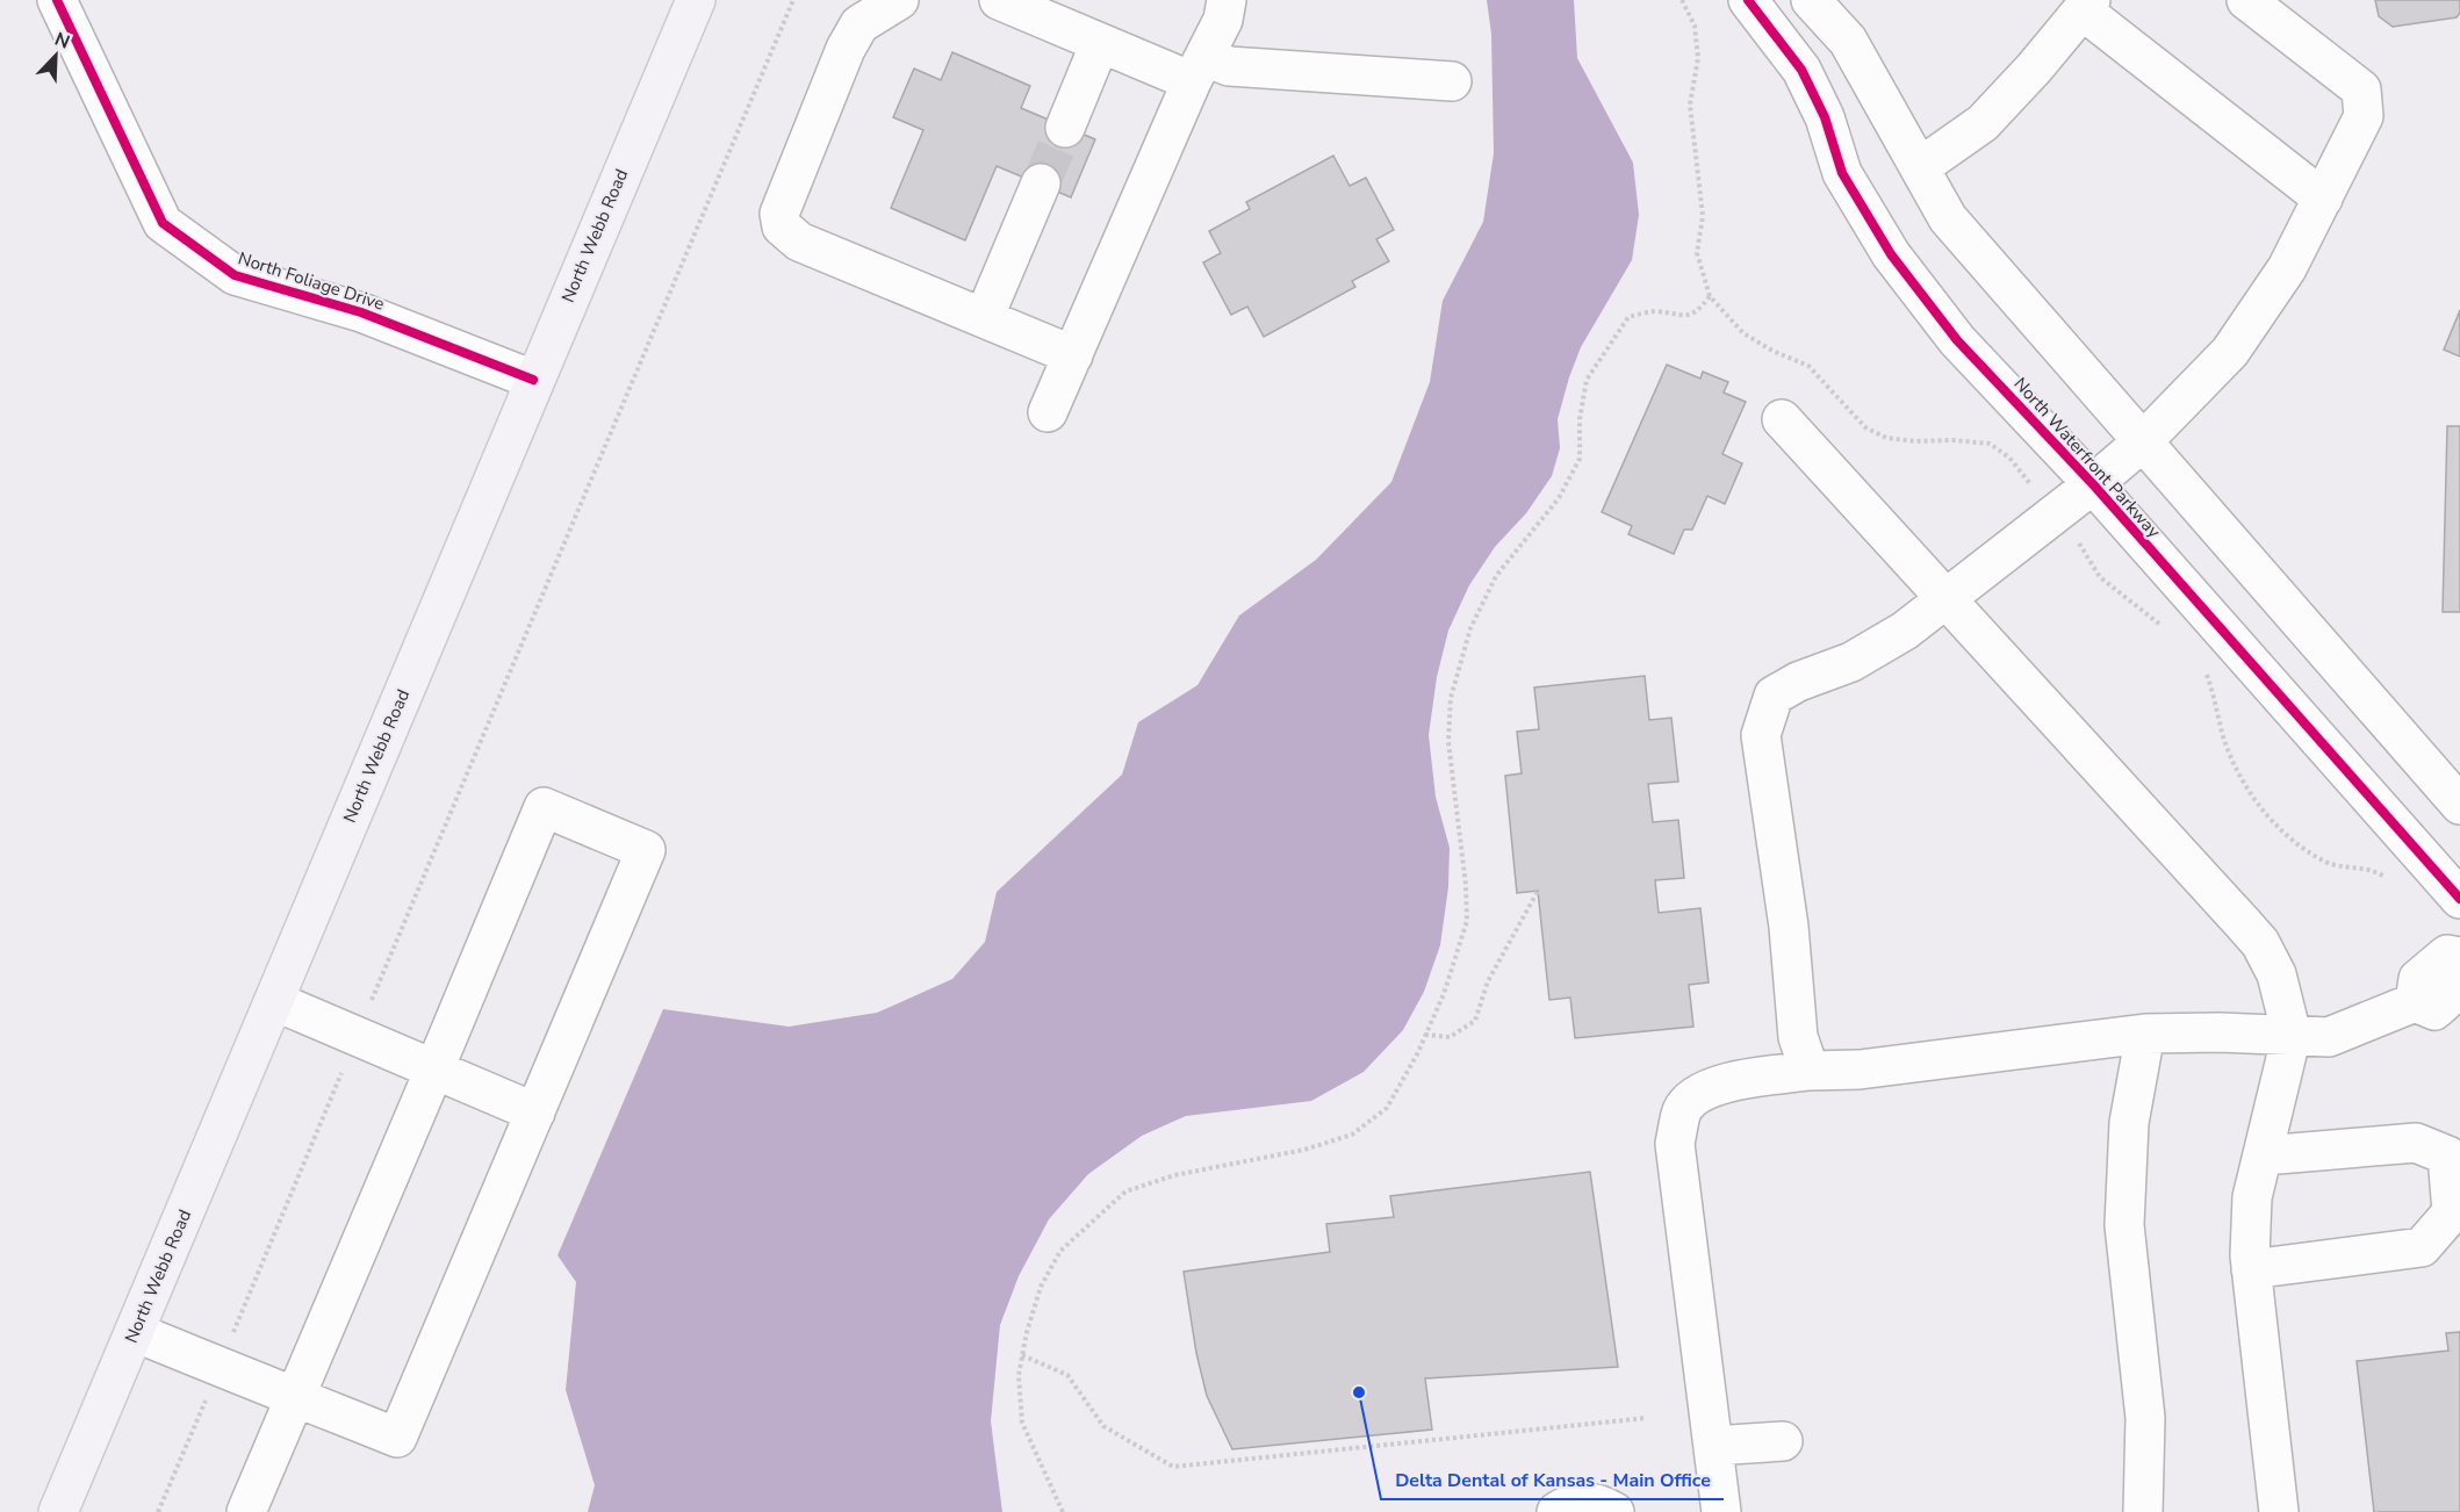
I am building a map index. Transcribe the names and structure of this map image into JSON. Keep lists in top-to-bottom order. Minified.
{"streets":{"main road":["North Webb Road"],"street":["North Foliage Drive","North Waterfront Parkway"]},"crossings":[["North Webb Road","North Foliage Drive"]],"places":["Delta Dental of Kansas - Main Office"],"north":"top right"}
